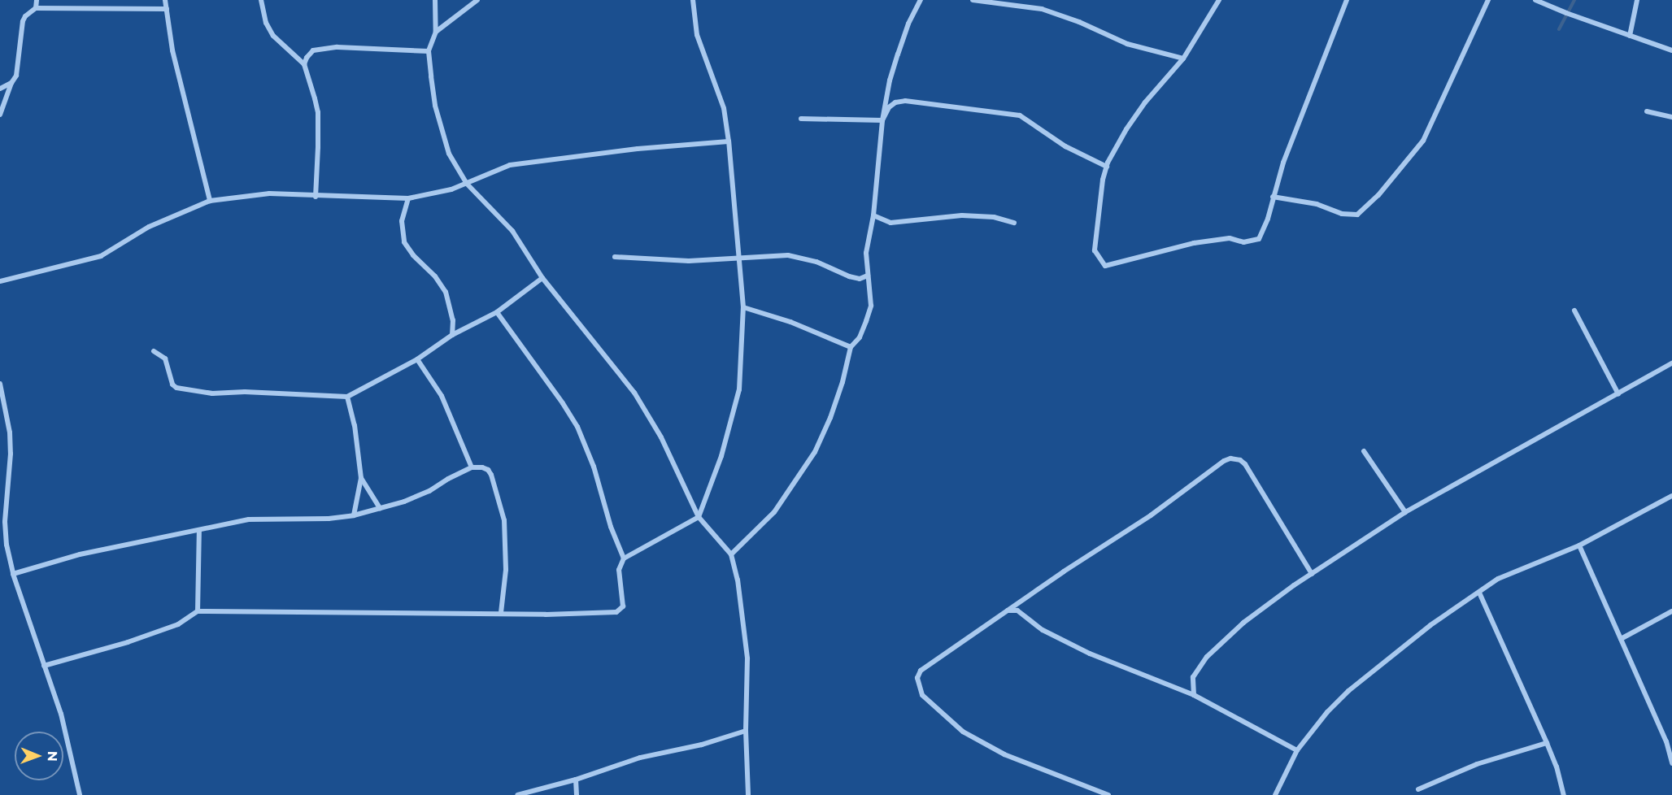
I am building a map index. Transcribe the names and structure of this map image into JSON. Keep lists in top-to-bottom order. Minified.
{"north":"right"}
